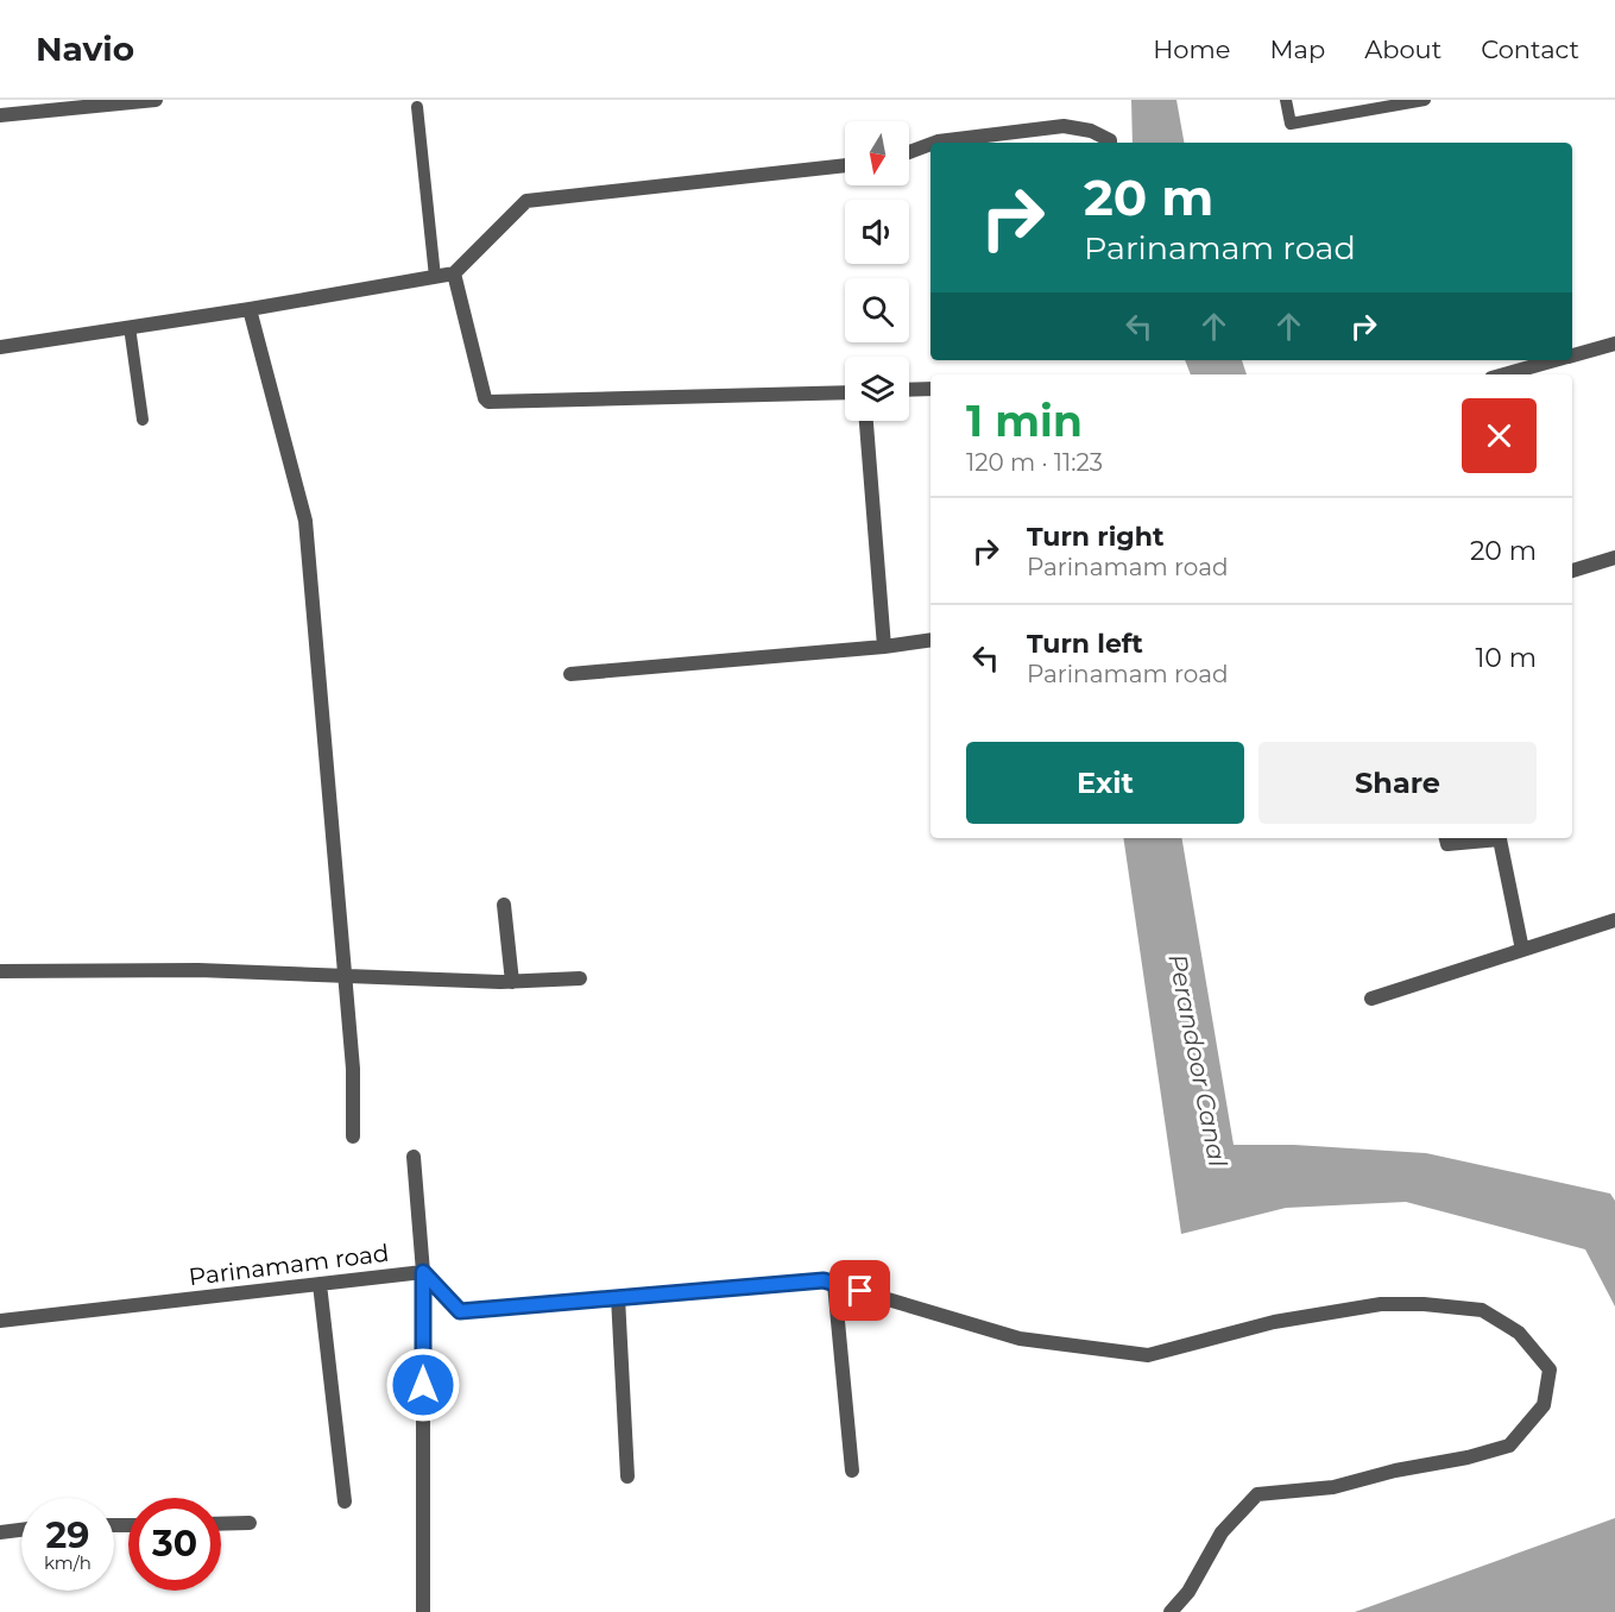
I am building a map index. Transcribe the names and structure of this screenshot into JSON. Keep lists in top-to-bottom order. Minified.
{"streets":{"street":["Parinamam road"]},"water":["Perandoor Canal"],"north":"bottom","page":{"header":"Navio","nav":["Home","Map","About","Contact"],"turn":["20 m","Parinamam road"],"heading":["1 min","120 m · 11:23"],"list":[{"name":"Turn right","note":"Parinamam road","value":"20 m"},{"name":"Turn left","note":"Parinamam road","value":"10 m"}],"buttons":["Exit","Share"],"speed":"29 km/h","limit":"30"}}
